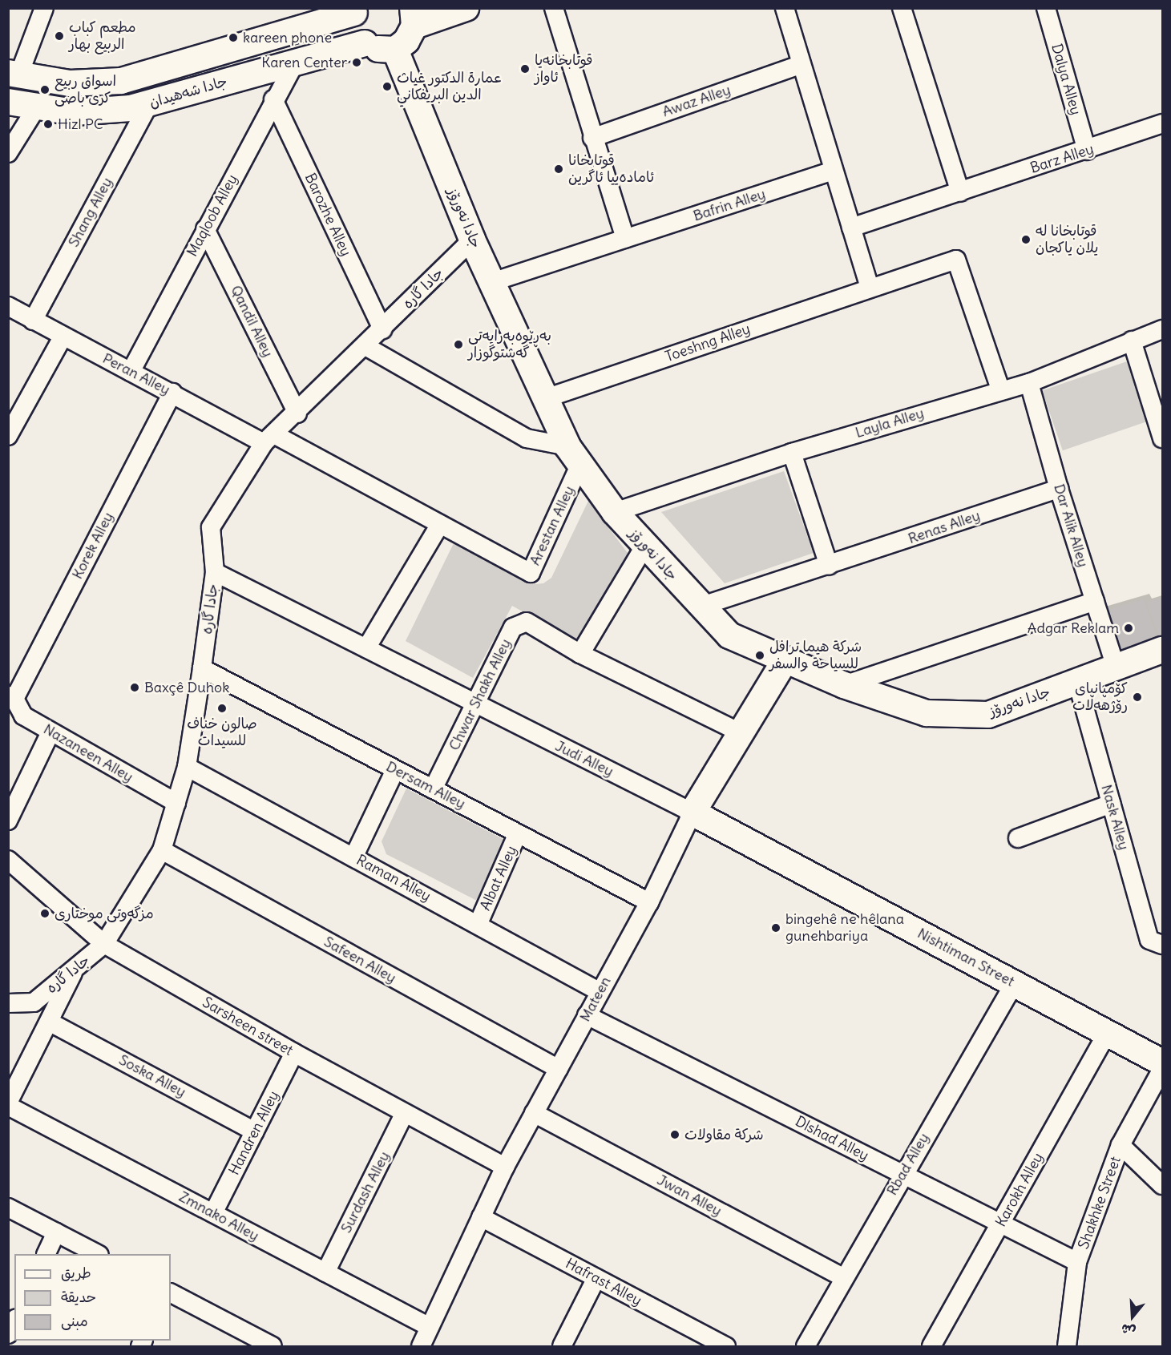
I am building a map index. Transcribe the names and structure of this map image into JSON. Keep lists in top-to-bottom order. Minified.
{"streets":{"street":["Dalya Alley","جادا شەهیدان","Awaz Alley","Barz Alley","Bafrin Alley","Shang Alley","Barozhe Alley","Maqloob Alley","جادا نەورۆز","جادا گارە","Qandil Alley","Toeshng Alley","Peran Alley","Layla Alley","Arestan Alley","Dar Alik Alley","Renas Alley","Korek Alley","Chwar Shakh Alley","Nazaneen Alley","Judi Alley","Dersam Alley","Nask Alley","Raman Alley","Albat Alley","Nishtiman Street","Safeen Alley","Mateen","Sarsheen street","Soska Alley","Handren Alley","Dlshad Alley","Rbad Alley","Karokh Alley","Surdash Alley","Jwan Alley","Shakhke Street","Zmnako Alley","Hafrast Alley"]},"crossings":[["Dalya Alley","Barz Alley"],["جادا شەهیدان","Shang Alley"],["جادا شەهیدان","Maqloob Alley"],["Bafrin Alley","جادا نەورۆز"],["Shang Alley","Peran Alley"],["Barozhe Alley","Maqloob Alley"],["Barozhe Alley","جادا گارە"],["Maqloob Alley","Qandil Alley"],["Maqloob Alley","Peran Alley"],["جادا نەورۆز","جادا گارە"],["جادا نەورۆز","Toeshng Alley"],["جادا نەورۆز","Layla Alley"],["جادا نەورۆز","Arestan Alley"],["جادا نەورۆز","Dar Alik Alley"],["جادا نەورۆز","Renas Alley"],["جادا نەورۆز","Nask Alley"],["جادا نەورۆز","Mateen"],["جادا گارە","Qandil Alley"],["جادا گارە","Peran Alley"],["جادا گارە","Arestan Alley"],["جادا گارە","Nazaneen Alley"],["جادا گارە","Judi Alley"],["جادا گارە","Dersam Alley"],["جادا گارە","Raman Alley"],["جادا گارە","Safeen Alley"],["جادا گارە","Sarsheen street"],["Toeshng Alley","Layla Alley"],["Peran Alley","Arestan Alley"],["Peran Alley","Korek Alley"],["Layla Alley","Dar Alik Alley"],["Dar Alik Alley","Renas Alley"],["Korek Alley","Nazaneen Alley"],["Chwar Shakh Alley","Judi Alley"],["Chwar Shakh Alley","Dersam Alley"],["Judi Alley","Nishtiman Street"],["Judi Alley","Mateen"],["Dersam Alley","Albat Alley"],["Dersam Alley","Mateen"],["Raman Alley","Albat Alley"],["Raman Alley","Mateen"],["Nishtiman Street","Mateen"],["Nishtiman Street","Rbad Alley"],["Nishtiman Street","Karokh Alley"],["Safeen Alley","Mateen"],["Mateen","Sarsheen street"],["Mateen","Dlshad Alley"],["Mateen","Jwan Alley"],["Mateen","Zmnako Alley"],["Mateen","Hafrast Alley"],["Sarsheen street","Handren Alley"],["Sarsheen street","Surdash Alley"],["Soska Alley","Handren Alley"],["Handren Alley","Zmnako Alley"],["Dlshad Alley","Rbad Alley"],["Dlshad Alley","Karokh Alley"],["Dlshad Alley","Shakhke Street"],["Rbad Alley","Jwan Alley"],["Surdash Alley","Zmnako Alley"]],"places":["مطعم كباب الربيع بهار","kareen phone","Karen Center","قوتابخانەیا ئاواز","عمارة الدكتور غياث الدين البريفكاني","اسواق ربيع كرى باصى","Hizl PC","قوتابخانا ئامادەییا ئاگرین","قوتابخانا له يلان ياكجان","بەڕێوەبەرایەتی گەشتوگوزار","Adgar Reklam","شركة هيما ترافل للسياحة والسفر","Baxçê Duhok","کۆمپانیای رۆژهەڵات","صالون خناف للسيدات","مزگەوتی موختاری","bingehê ne hêlana gunehbariya","شركة مقاولات"],"legend":["طريق","حديقة","مبنى"],"north":"bottom"}
